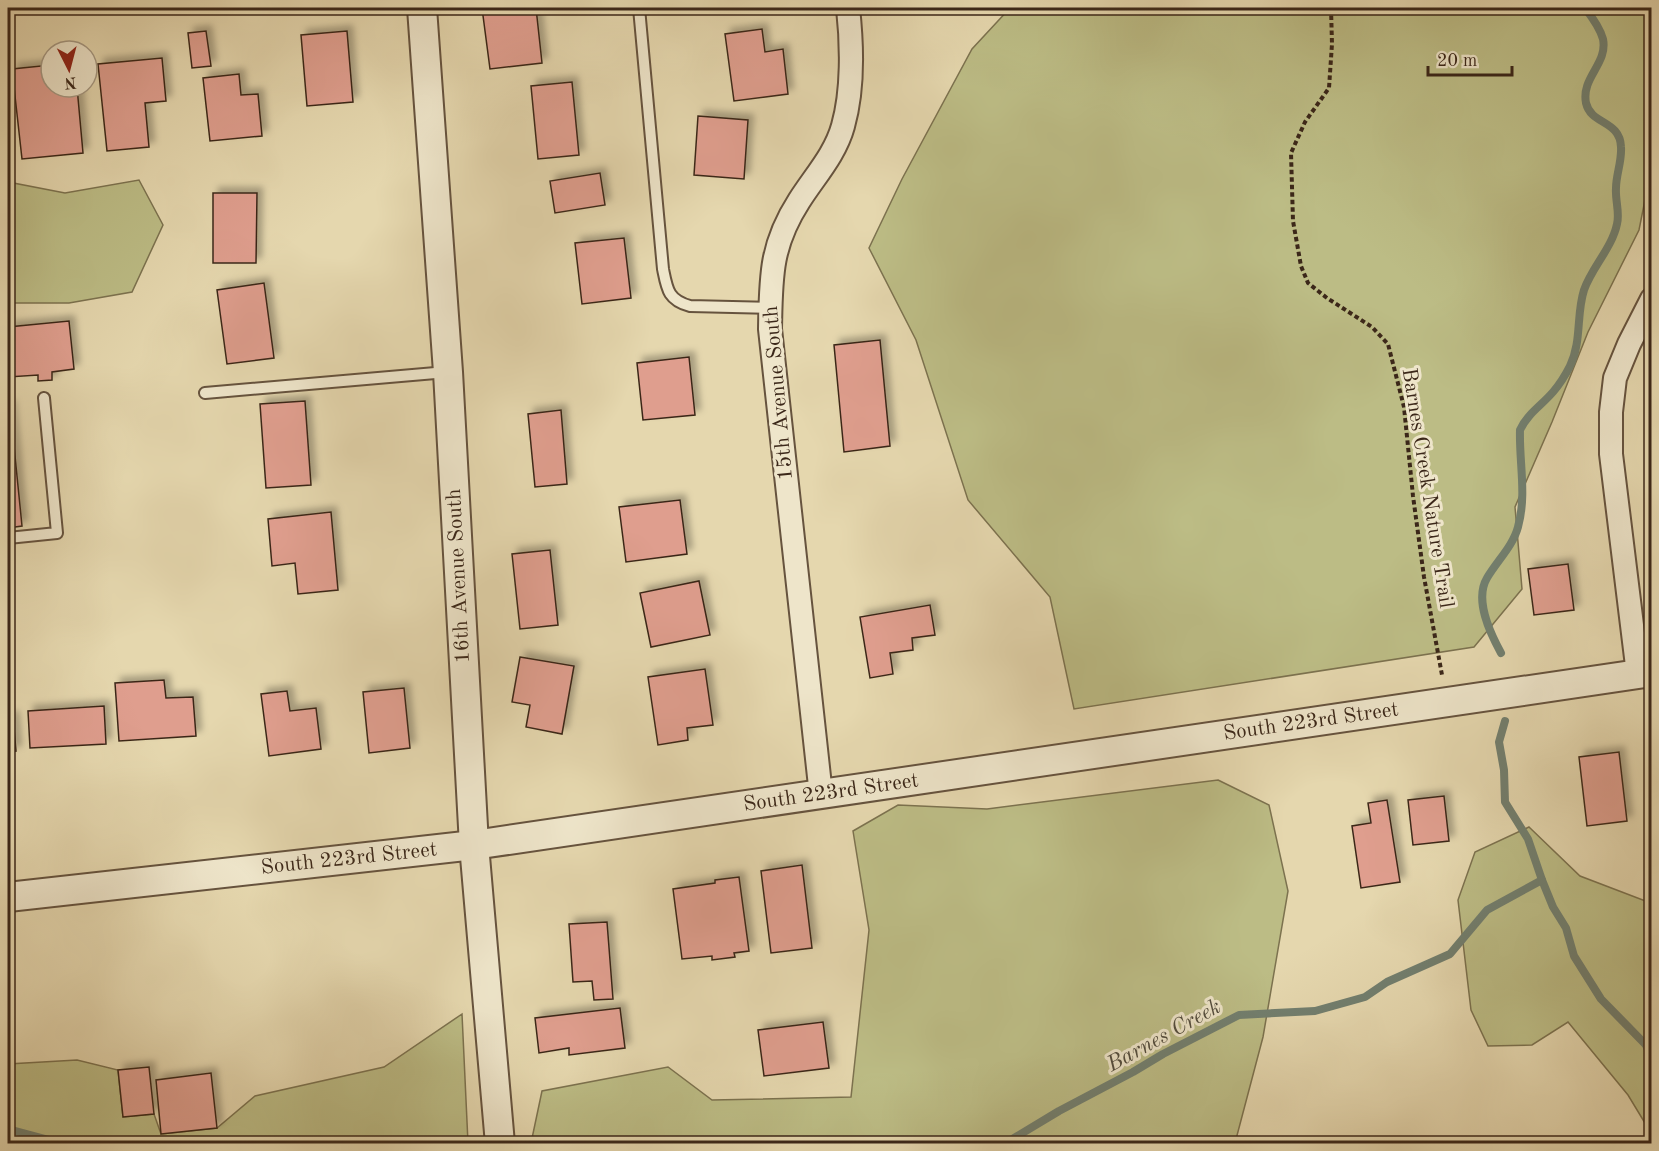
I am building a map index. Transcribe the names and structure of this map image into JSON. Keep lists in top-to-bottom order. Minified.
{"streets":{"street":["15th Avenue South","16th Avenue South","South 223rd Street"],"path":["Barnes Creek Nature Trail"]},"crossings":[["15th Avenue South","South 223rd Street"],["Barnes Creek Nature Trail","South 223rd Street"],["16th Avenue South","South 223rd Street"]],"water":["Barnes Creek"],"scale_bar":"20 m","north":"bottom"}
